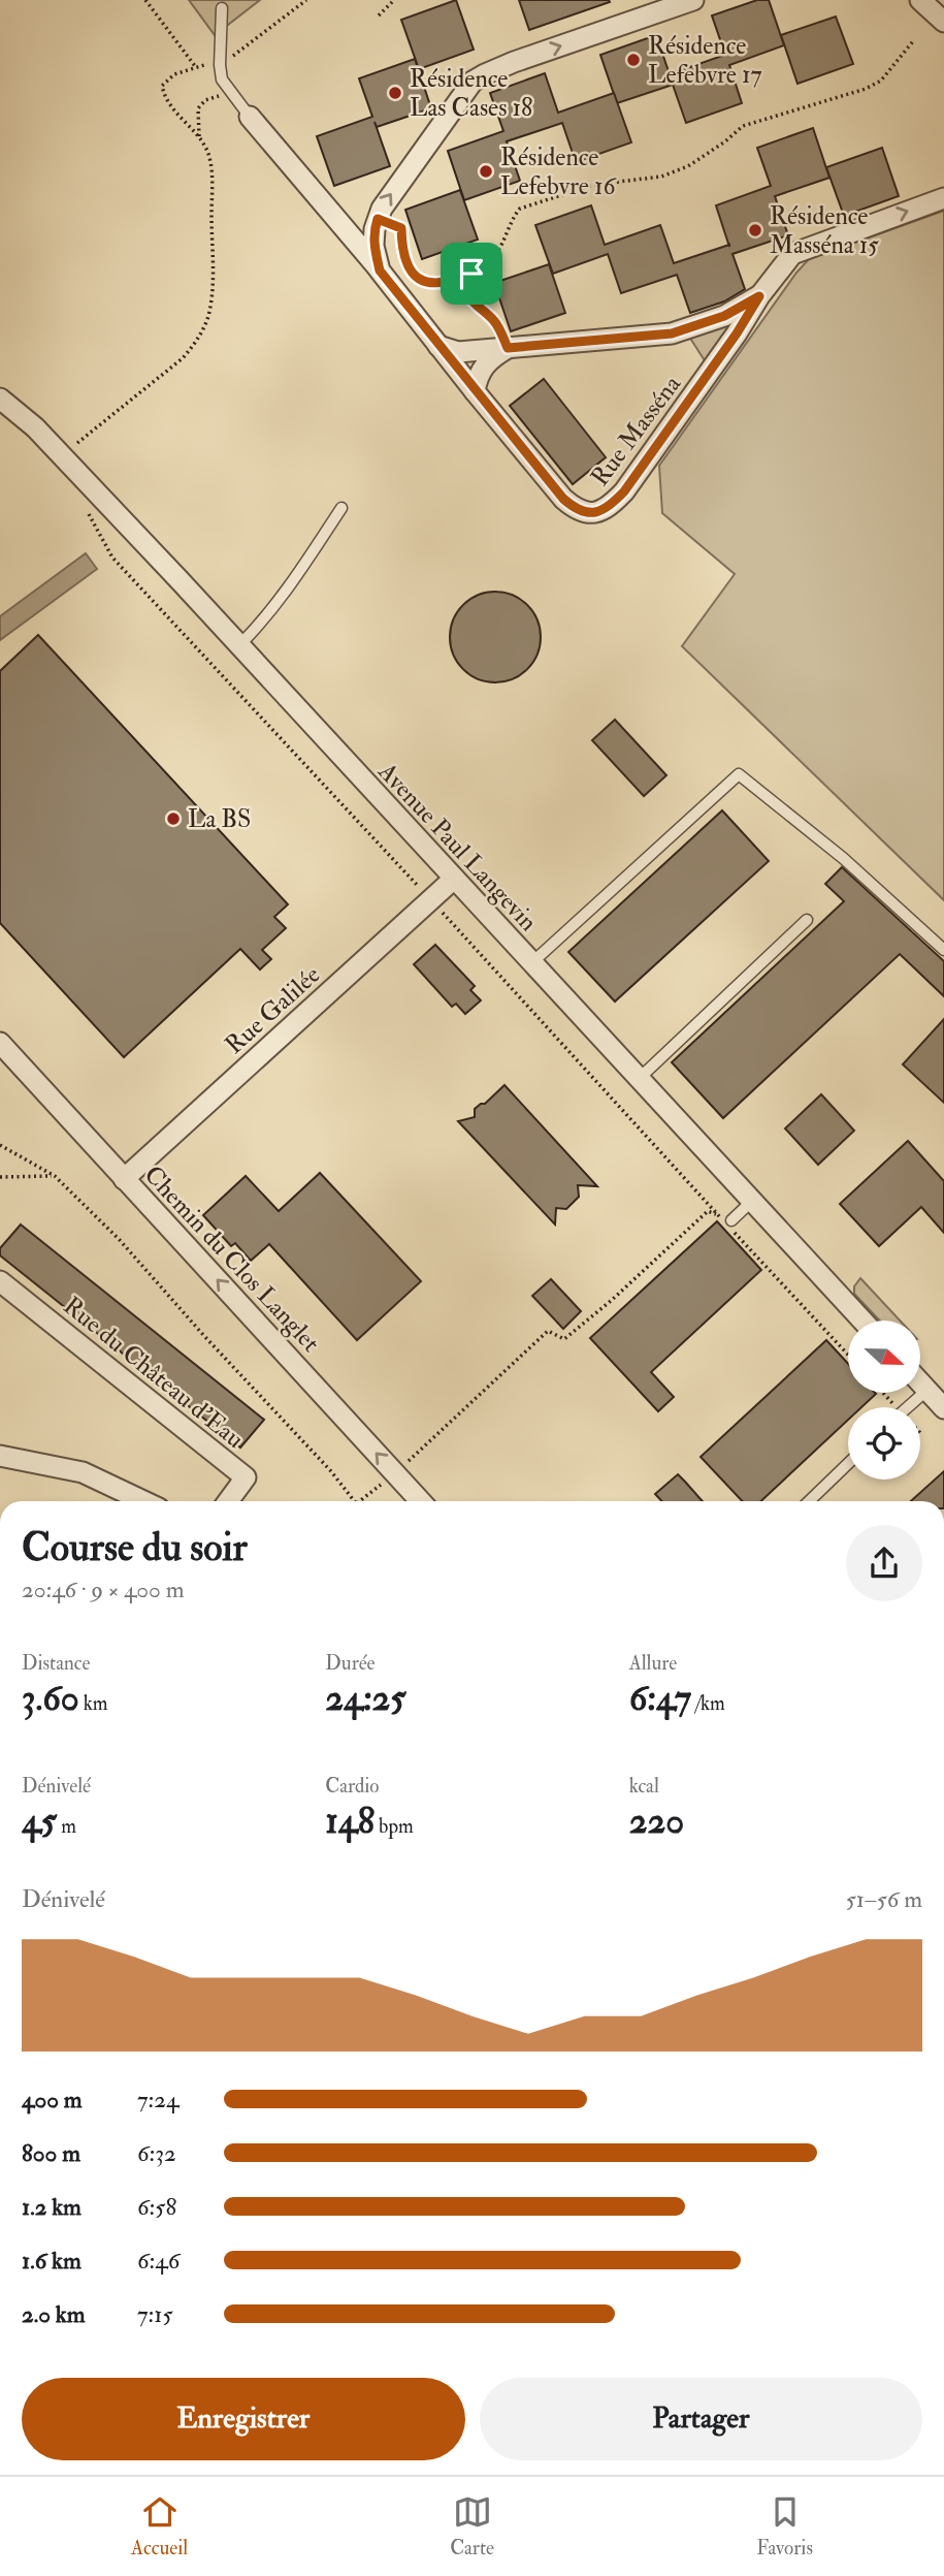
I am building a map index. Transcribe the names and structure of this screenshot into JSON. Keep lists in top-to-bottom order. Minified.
{"streets":{"street":["Rue Masséna","Avenue Paul Langevin","Rue Galilée","Chemin du Clos Langlet","Rue du Château d'Eau"]},"crossings":[["Avenue Paul Langevin","Rue Galilée"],["Rue Galilée","Chemin du Clos Langlet"]],"one_way":["Chemin du Clos Langlet"],"places":["Résidence Lefebvre 17","Résidence Las Cases 18","Résidence Lefebvre 16","Résidence Masséna 15","La BS"],"north":"right","page":{"heading":["Course du soir","20:46 · 9 × 400 m"],"stats":[["Distance","3.60 km"],["Durée","24:25"],["Allure","6:47 /km"],["Dénivelé","45 m"],["Cardio","148 bpm"],["kcal","220"]],"chart":["Dénivelé","51–56 m"],"list":[{"name":"400 m","note":"7:24"},{"name":"800 m","note":"6:32"},{"name":"1.2 km","note":"6:58"},{"name":"1.6 km","note":"6:46"},{"name":"2.0 km","note":"7:15"}],"buttons":["Enregistrer","Partager"],"tabs":["Accueil","Carte","Favoris"]}}
